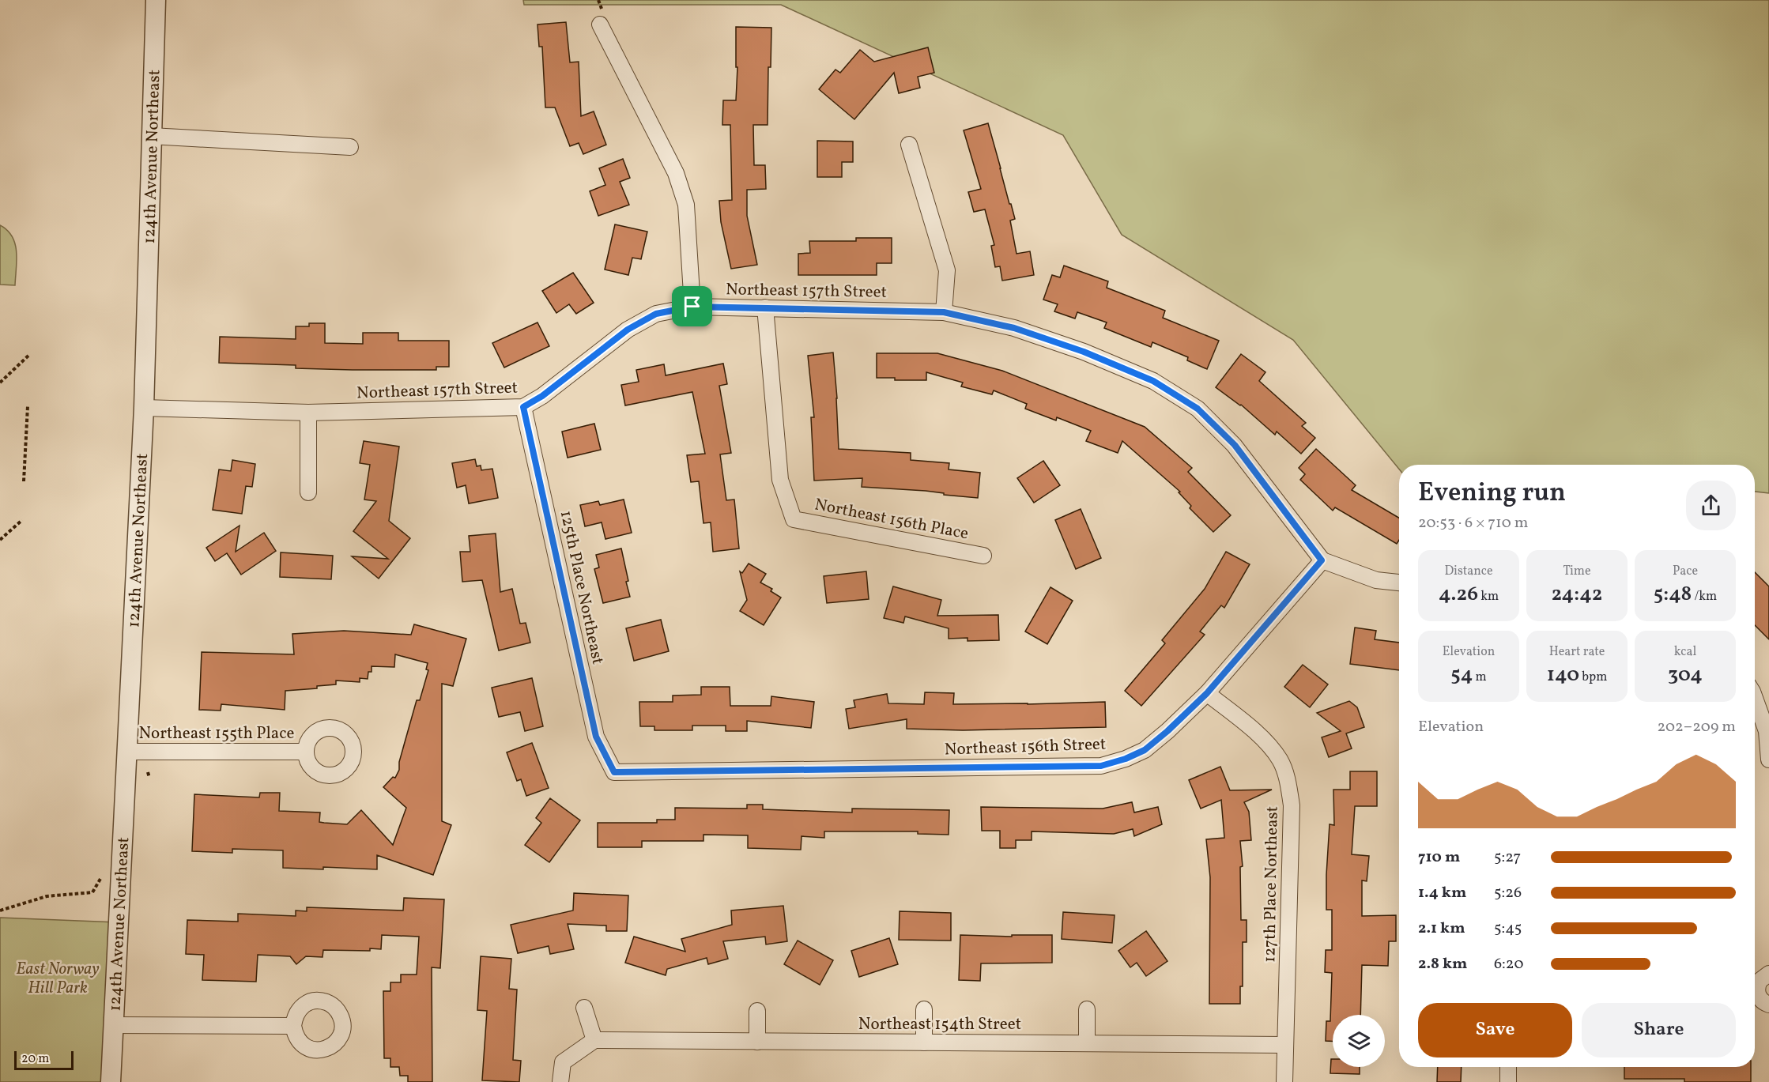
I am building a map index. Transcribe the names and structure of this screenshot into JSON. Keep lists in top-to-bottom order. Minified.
{"streets":{"street":["124th Avenue Northeast","Northeast 157th Street","Northeast 156th Place","125th Place Northeast","Northeast 155th Place","Northeast 156th Street","127th Place Northeast","Northeast 154th Street"]},"crossings":[["124th Avenue Northeast","Northeast 157th Street"],["124th Avenue Northeast","Northeast 155th Place"],["Northeast 157th Street","Northeast 156th Place"],["Northeast 157th Street","125th Place Northeast"],["Northeast 157th Street","Northeast 156th Street"],["125th Place Northeast","Northeast 156th Street"],["Northeast 156th Street","127th Place Northeast"],["127th Place Northeast","Northeast 154th Street"]],"parks":["East Norway Hill Park"],"scale_bar":"20 m","page":{"heading":["Evening run","20:53 · 6 × 710 m"],"stats":[["Distance","4.26 km"],["Time","24:42"],["Pace","5:48 /km"],["Elevation","54 m"],["Heart rate","140 bpm"],["kcal","304"]],"chart":["Elevation","202–209 m"],"list":[{"name":"710 m","note":"5:27"},{"name":"1.4 km","note":"5:26"},{"name":"2.1 km","note":"5:45"},{"name":"2.8 km","note":"6:20"}],"buttons":["Save","Share"],"scale":"20 m"}}
